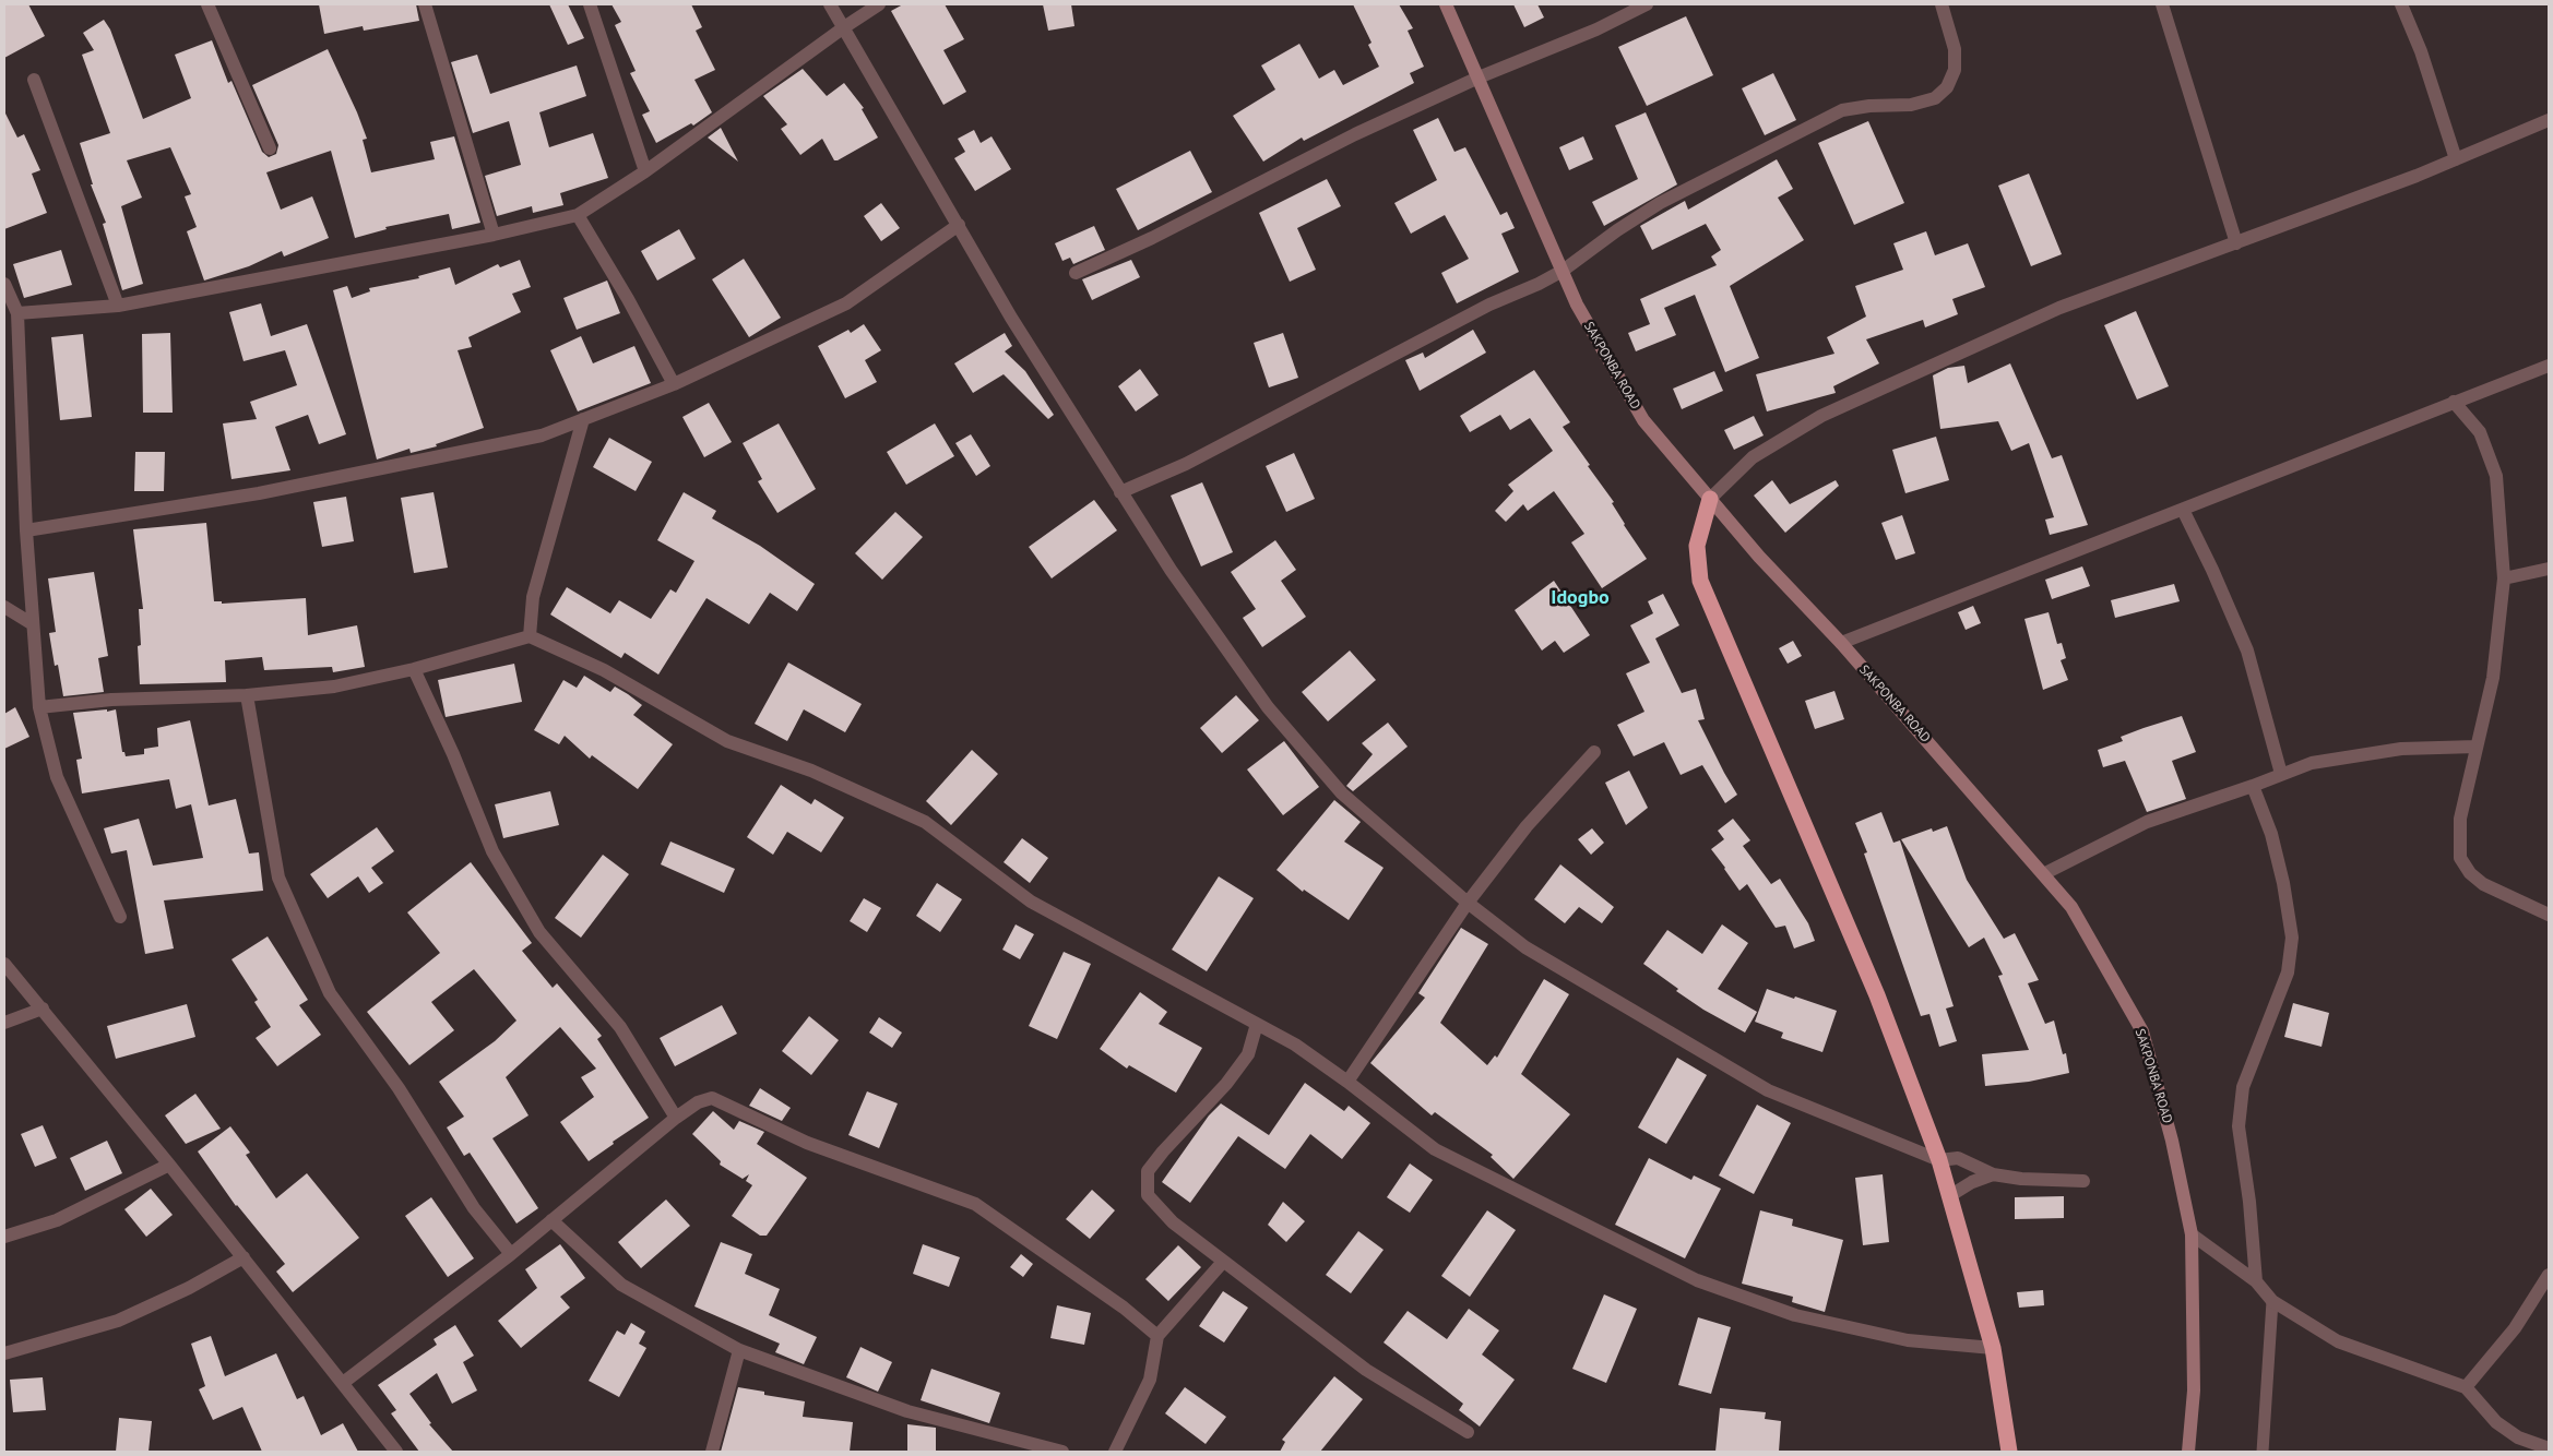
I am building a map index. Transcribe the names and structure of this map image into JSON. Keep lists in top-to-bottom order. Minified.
{"streets":{"main road":["SAKPONBA ROAD"]},"districts":["Idogbo"]}
